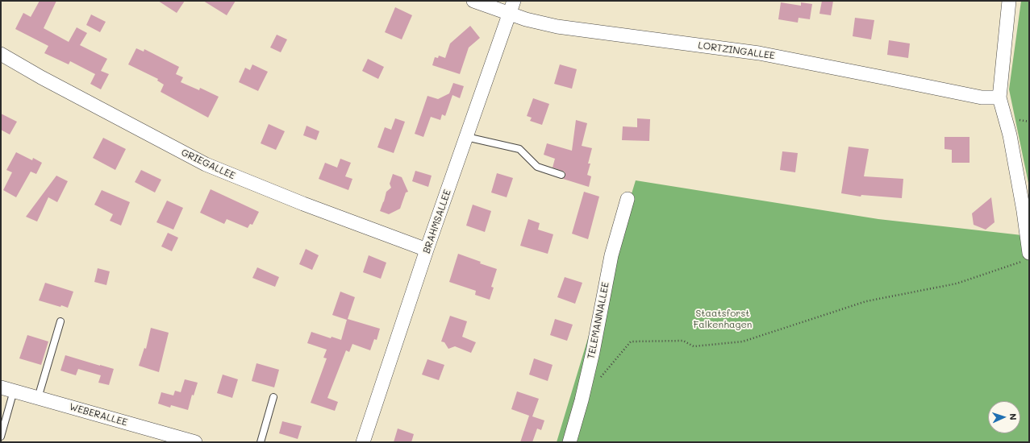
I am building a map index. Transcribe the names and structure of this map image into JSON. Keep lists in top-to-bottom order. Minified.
{"streets":{"street":["LORTZINGALLEE","GRIEGALLEE","BRAHMSALLEE","TELEMANNALLEE","WEBERALLEE"]},"crossings":[["LORTZINGALLEE","BRAHMSALLEE"],["GRIEGALLEE","BRAHMSALLEE"]],"parks":["Staatsforst Falkenhagen"],"north":"right"}
